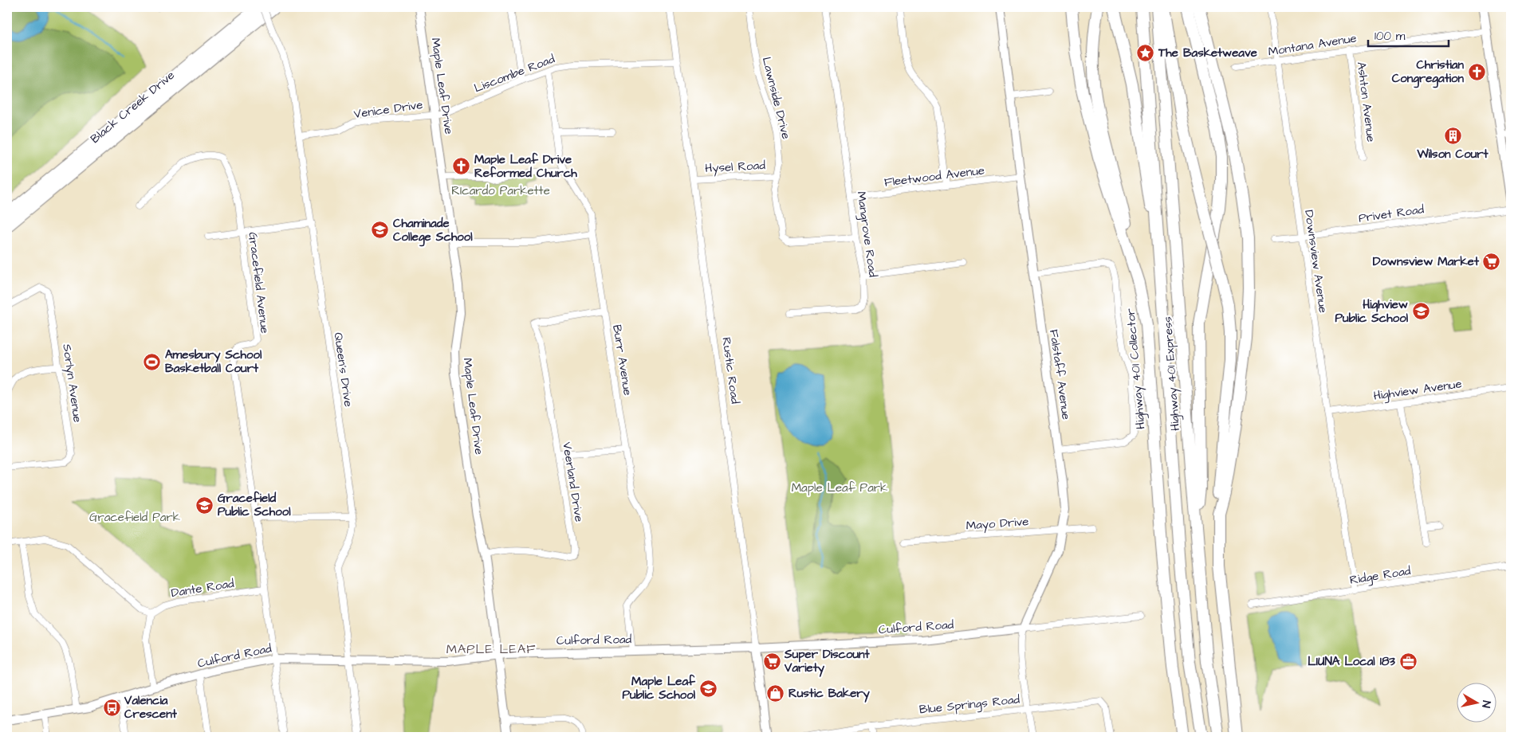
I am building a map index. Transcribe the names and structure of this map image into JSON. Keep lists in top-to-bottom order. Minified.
{"streets":{"highway":["Black Creek Drive","Highway 401 Collector","Highway 401 Express"],"street":["Montana Avenue","Liscombe Road","Maple Leaf Drive","Lawnside Drive","Ashton Avenue","Venice Drive","Hysel Road","Fleetwood Avenue","Privet Road","Mangrove Road","Downsview Avenue","Gracefield Avenue","Burr Avenue","Queen's Drive","Rustic Road","Falstaff Avenue","Sorlyn Avenue","Highview Avenue","Veerland Drive","Mayo Drive","Ridge Road","Dante Road","Culford Road","Blue Springs Road"]},"crossings":[["Montana Avenue","Ashton Avenue"],["Montana Avenue","Downsview Avenue"],["Liscombe Road","Maple Leaf Drive"],["Liscombe Road","Venice Drive"],["Liscombe Road","Burr Avenue"],["Liscombe Road","Rustic Road"],["Maple Leaf Drive","Venice Drive"],["Maple Leaf Drive","Veerland Drive"],["Maple Leaf Drive","Culford Road"],["Lawnside Drive","Hysel Road"],["Lawnside Drive","Mangrove Road"],["Venice Drive","Queen's Drive"],["Hysel Road","Rustic Road"],["Fleetwood Avenue","Mangrove Road"],["Fleetwood Avenue","Falstaff Avenue"],["Privet Road","Downsview Avenue"],["Downsview Avenue","Highview Avenue"],["Downsview Avenue","Ridge Road"],["Gracefield Avenue","Dante Road"],["Gracefield Avenue","Culford Road"],["Burr Avenue","Veerland Drive"],["Burr Avenue","Culford Road"],["Queen's Drive","Culford Road"],["Rustic Road","Culford Road"],["Falstaff Avenue","Mayo Drive"],["Falstaff Avenue","Culford Road"],["Falstaff Avenue","Blue Springs Road"]],"districts":["MAPLE LEAF"],"parks":["RIcardo Parkette","Maple Leaf Park","Gracefield Park"],"places":{"place":["The Basketweave"],"church":["Christian Congregation","Maple Leaf Drive Reformed Church"],"building":["Wilson Court"],"school or university":["Chaminade College School","Highview Public School","Gracefield Public School","Maple Leaf Public School"],"supermarket":["Downsview Market","Super Discount Variety"],"sports":["Amesbury School Basketball Court"],"office":["LIUNA Local 183"],"shop":["Rustic Bakery"],"bus stop":["Valencia Crescent"]},"scale_bar":"100 m","north":"right"}
